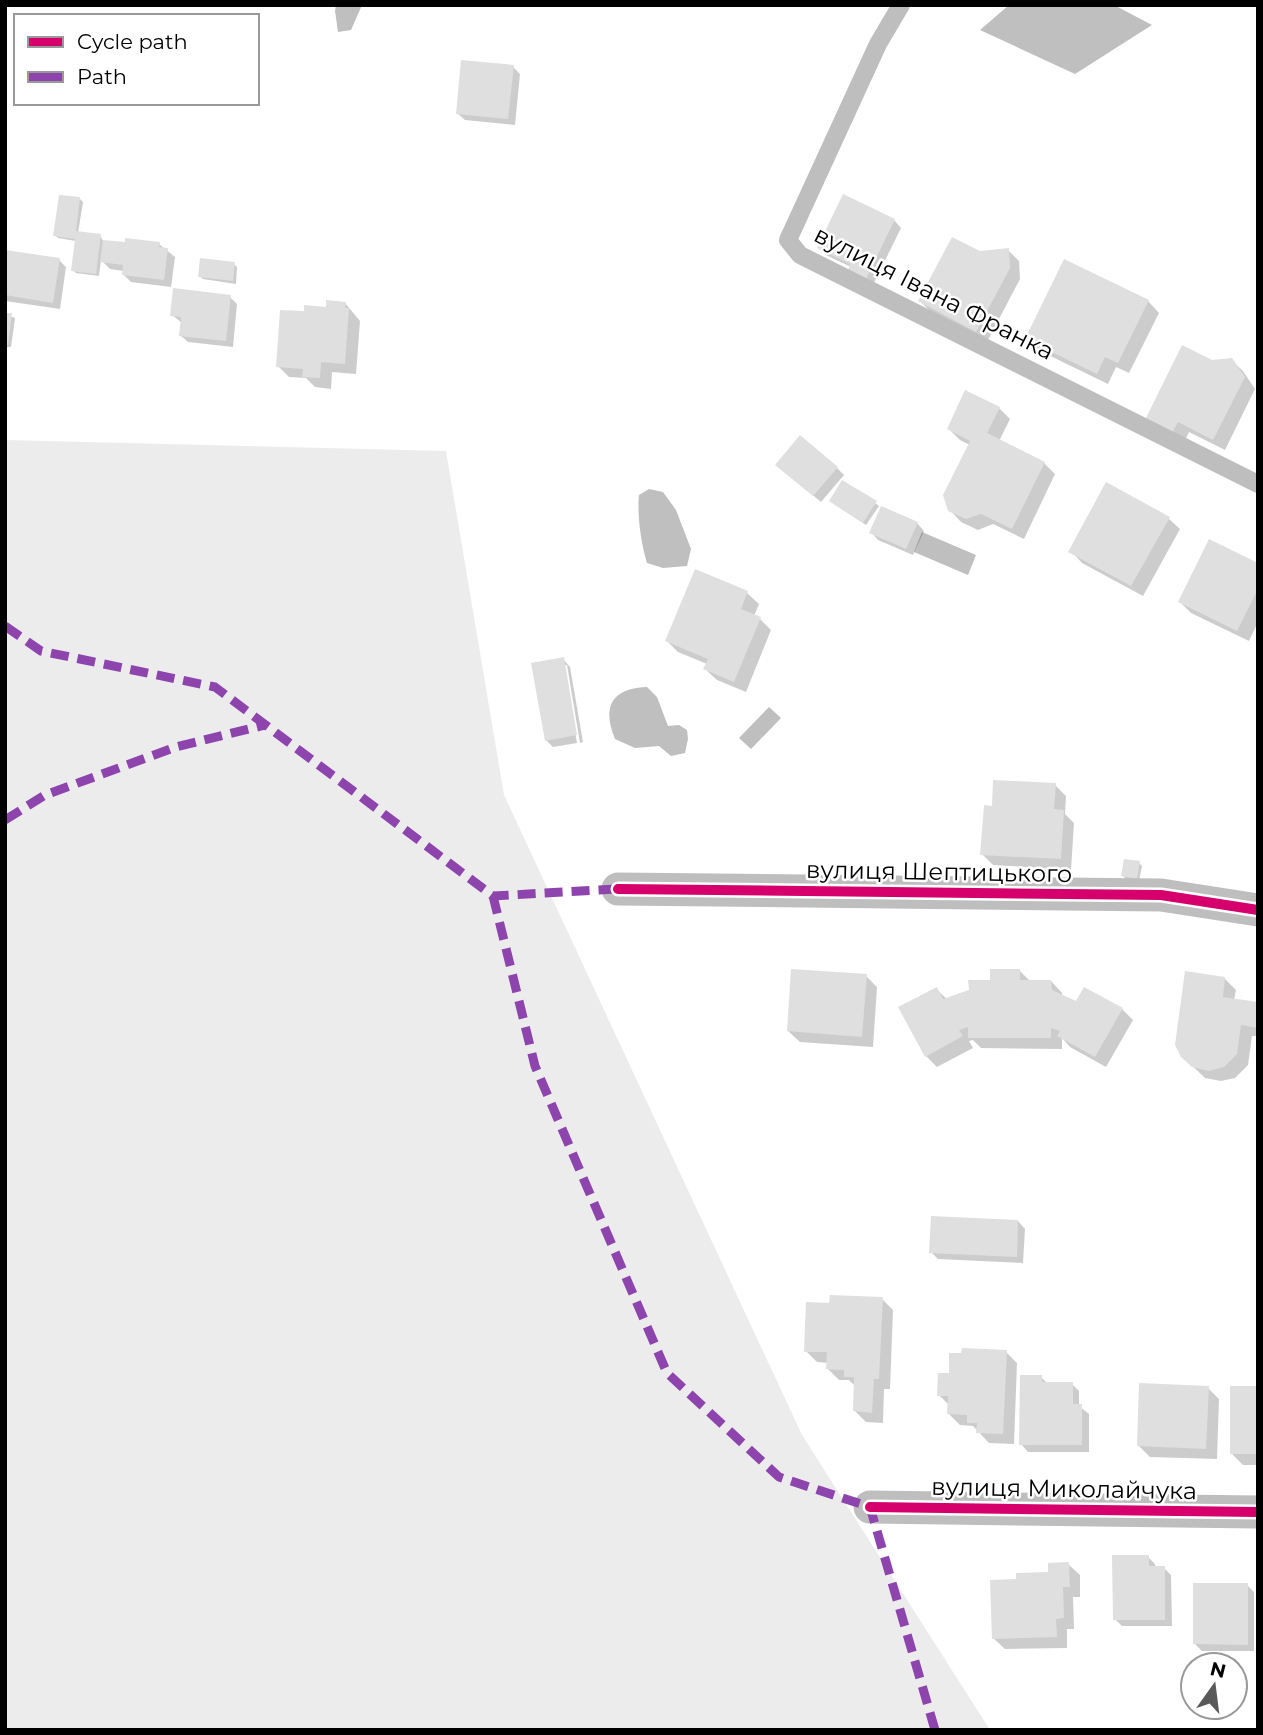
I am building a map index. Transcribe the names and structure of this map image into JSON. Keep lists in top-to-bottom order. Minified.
{"streets":{"street":["вулиця Шептицького","вулиця Миколайчука"],"lane":["вулиця Івана Франка"]},"legend":["Cycle path","Path"],"north":"top"}
